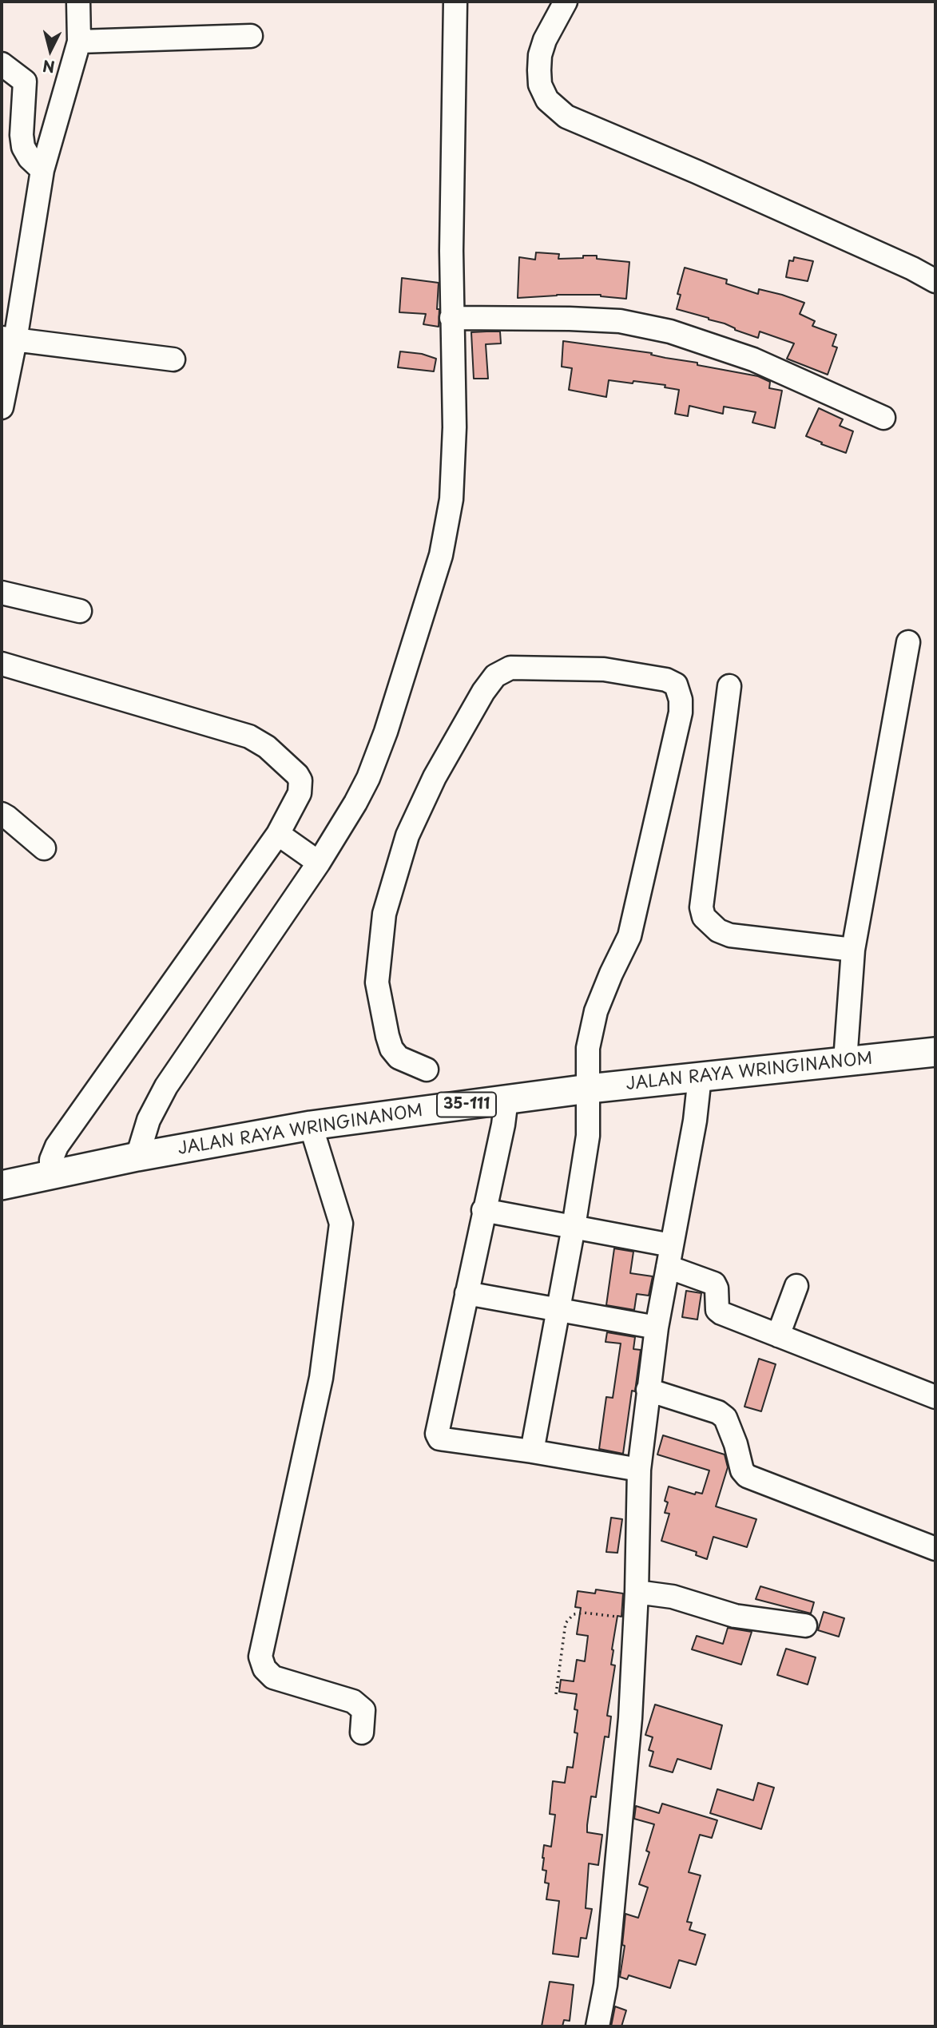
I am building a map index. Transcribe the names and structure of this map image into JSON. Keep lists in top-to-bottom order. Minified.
{"streets":{"main road":["JALAN RAYA WRINGINANOM","35-111"]},"north":"bottom"}
